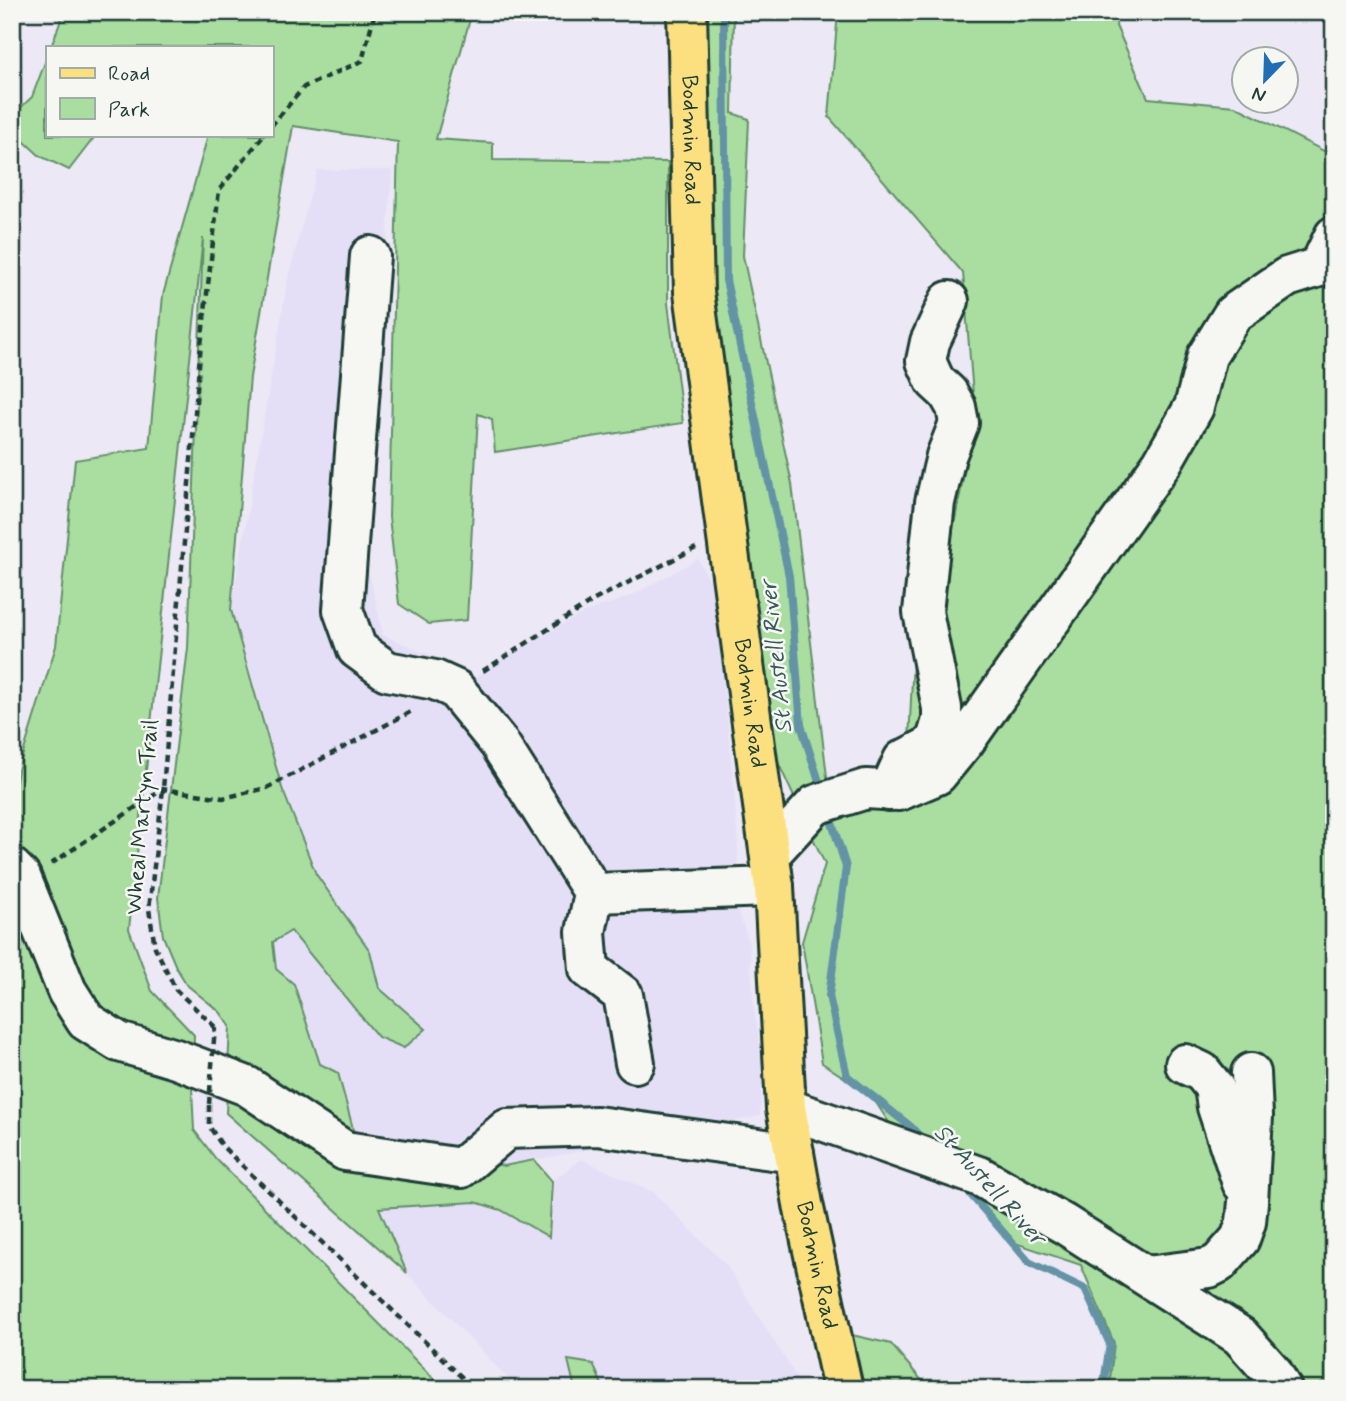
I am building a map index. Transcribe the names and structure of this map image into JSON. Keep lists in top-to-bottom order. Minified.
{"streets":{"main road":["Bodmin Road"],"path":["Wheal Martyn Trail"]},"water":["St Austell River"],"legend":["Road","Park"],"north":"bottom left"}
